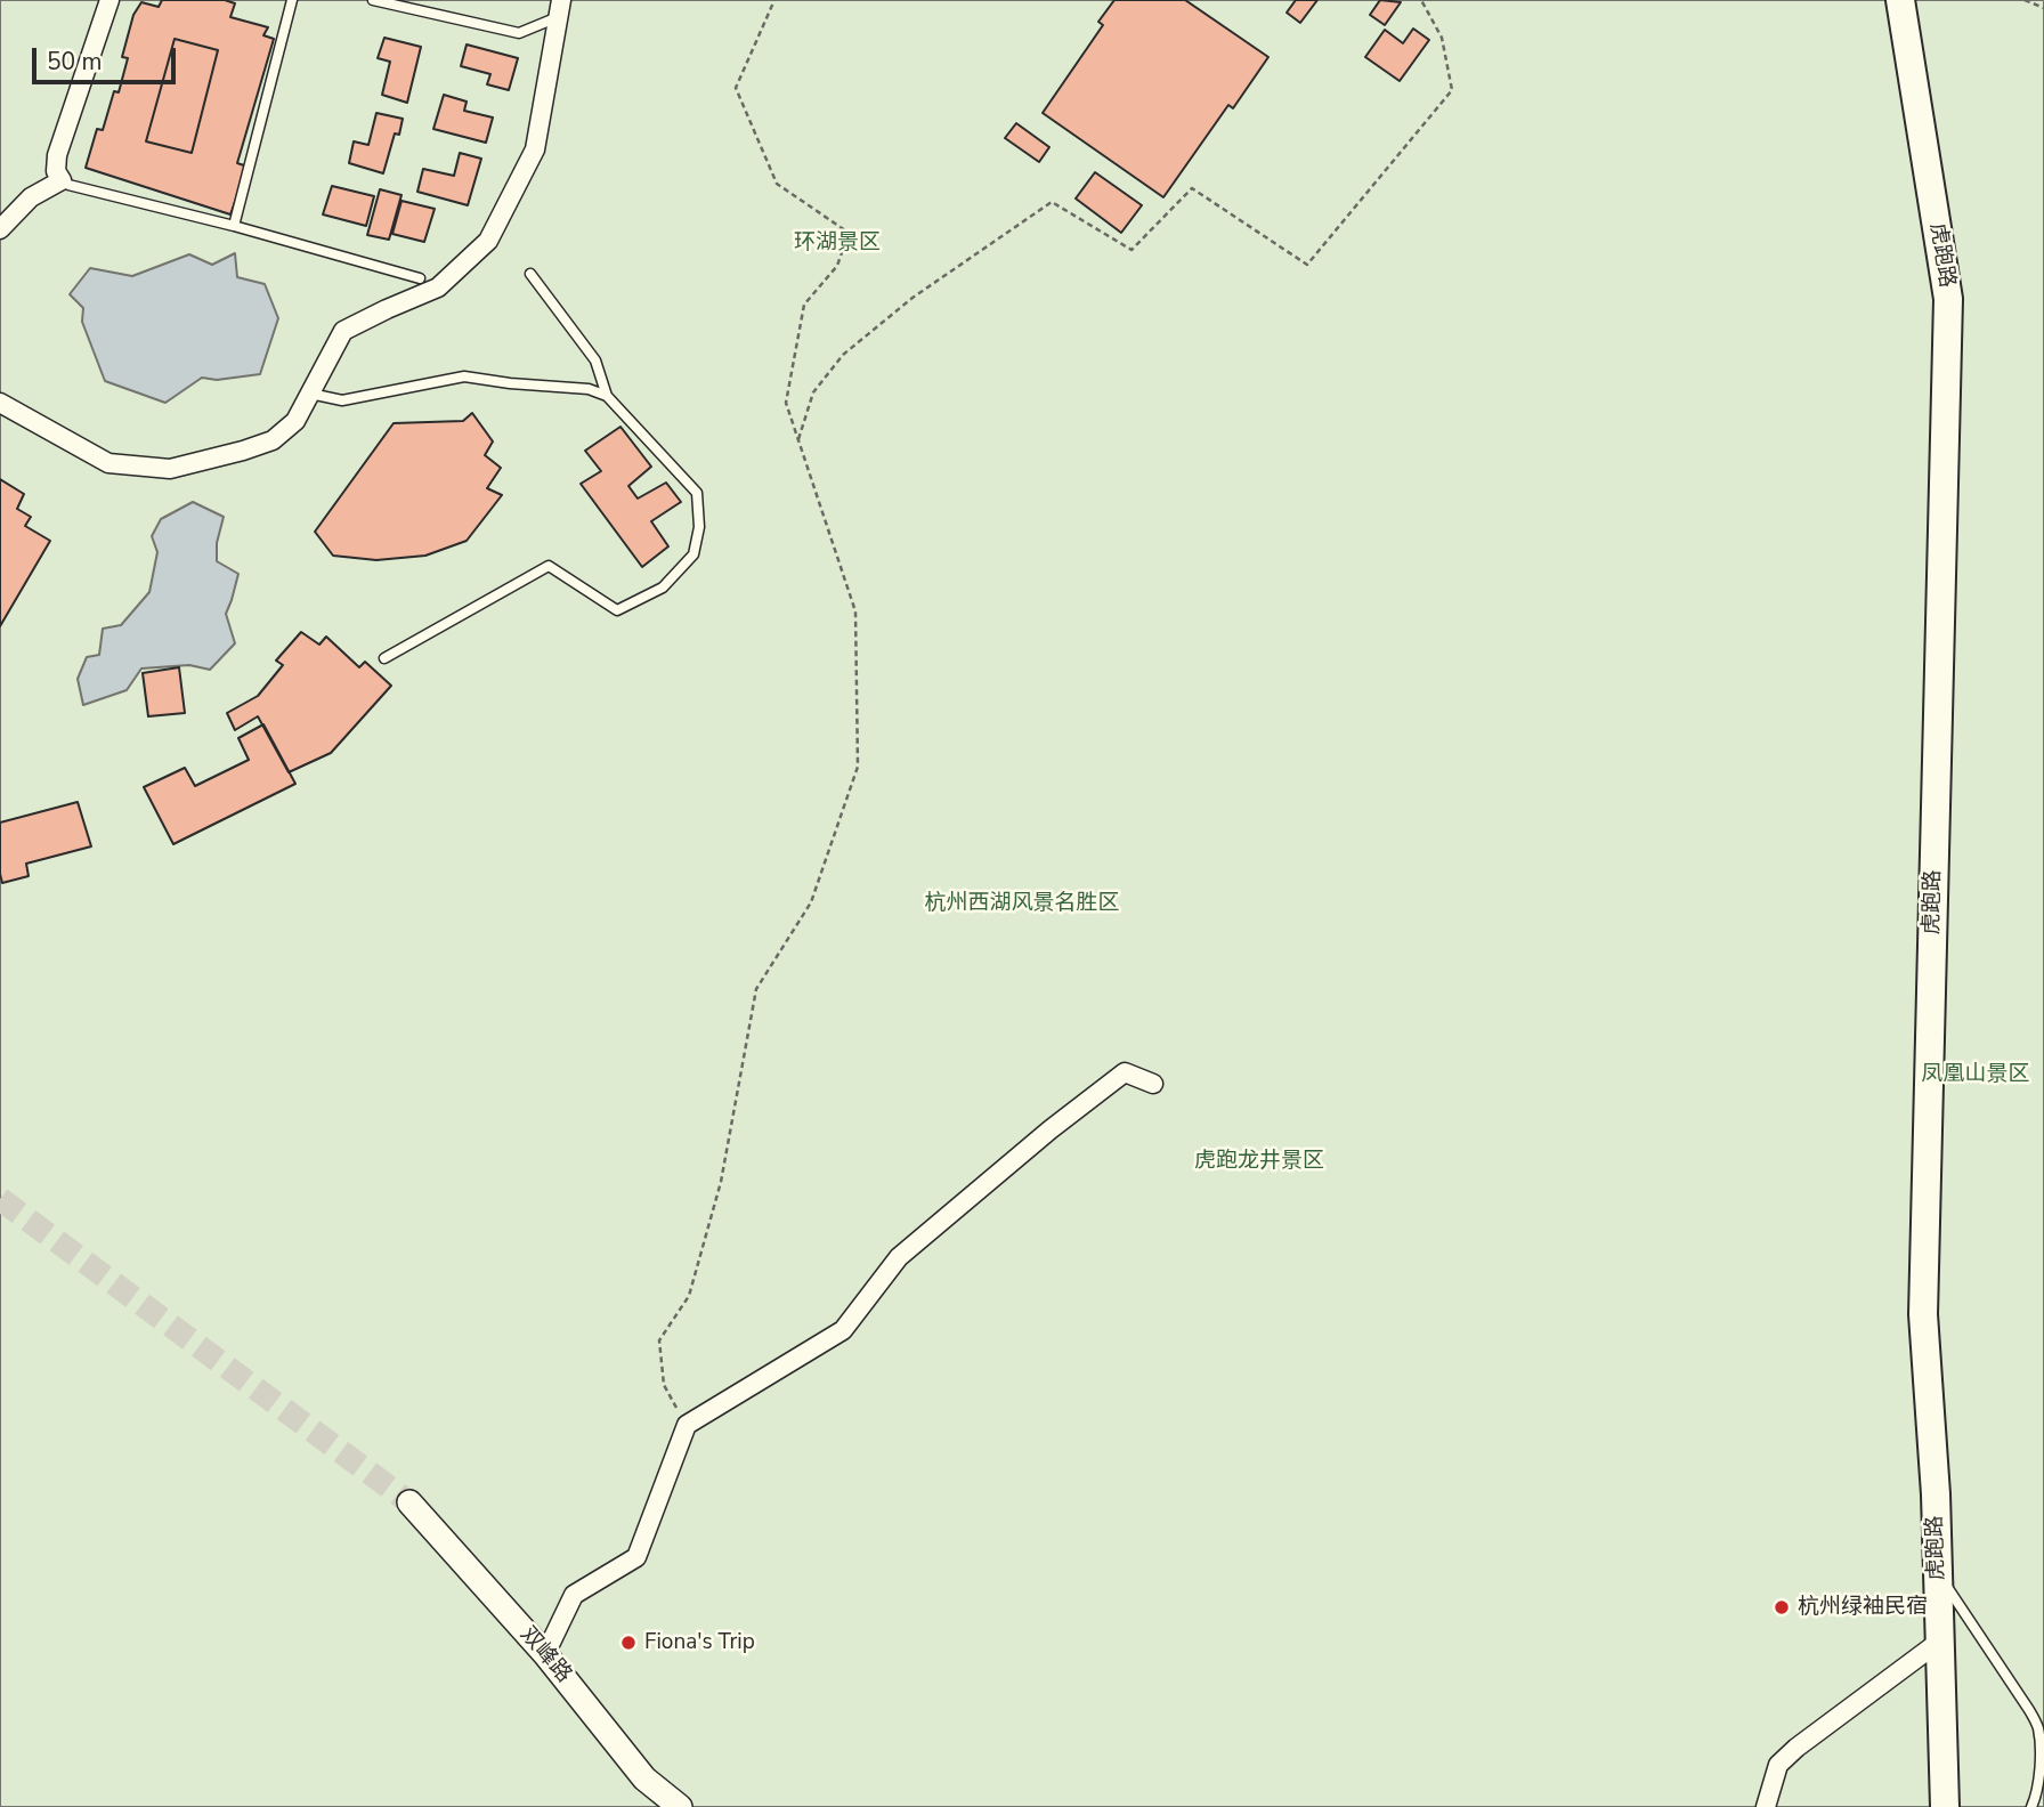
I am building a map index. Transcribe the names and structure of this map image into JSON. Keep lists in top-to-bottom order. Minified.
{"streets":{"main road":["虎跑路","双峰路"]},"parks":["环湖景区","杭州西湖风景名胜区","凤凰山景区","虎跑龙井景区"],"places":["杭州绿袖民宿","Fiona's Trip"],"scale_bar":"50 m"}
